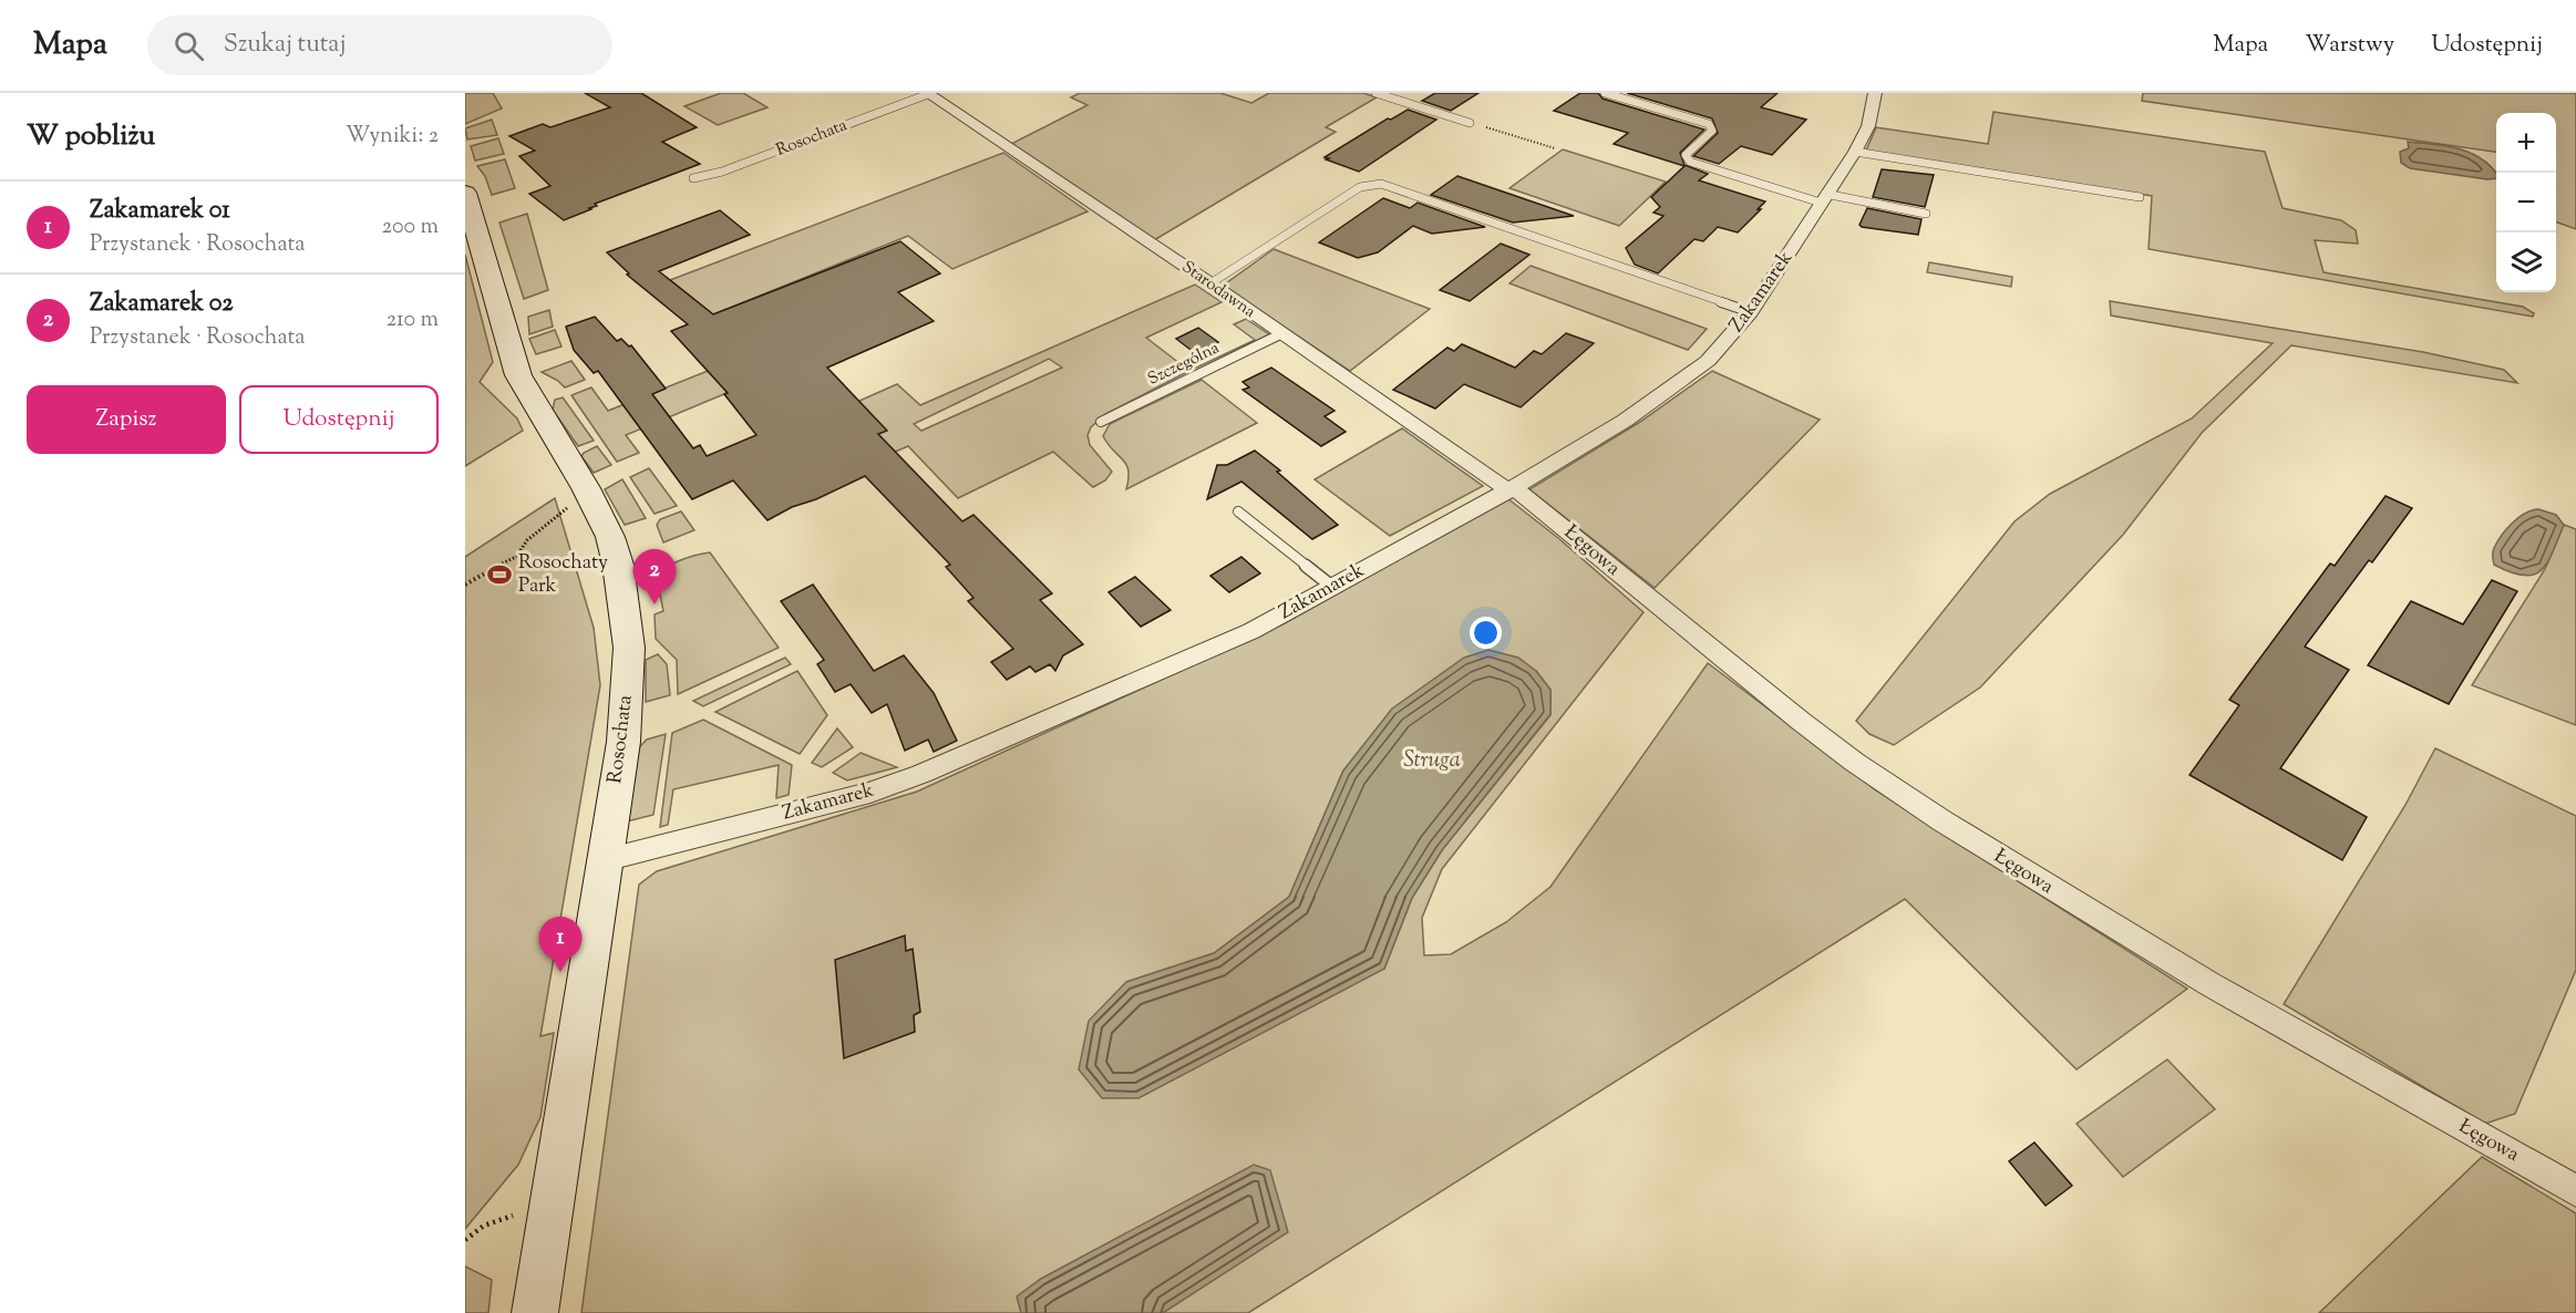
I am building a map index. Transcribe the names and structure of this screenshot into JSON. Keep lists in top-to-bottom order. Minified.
{"streets":{"street":["Rosochata","Starodawna","Zakamarek","Łęgowa"],"lane":["Szczególna"]},"crossings":[["Rosochata","Starodawna"],["Rosochata","Zakamarek"],["Starodawna","Zakamarek"],["Starodawna","Szczególna"],["Starodawna","Łęgowa"],["Zakamarek","Łęgowa"]],"water":["Struga"],"places":{"sports":["Rosochaty Park"]},"page":{"header":"Mapa","search":"Szukaj tutaj","nav":["Mapa","Warstwy","Udostępnij"],"heading":["W pobliżu","Wyniki: 2"],"map_buttons":["+","−"],"list":[{"mark":"1","name":"Zakamarek 01","note":"Przystanek · Rosochata","value":"200 m"},{"mark":"2","name":"Zakamarek 02","note":"Przystanek · Rosochata","value":"210 m"}],"buttons":["Zapisz","Udostępnij"],"pins":["2","1"]}}
